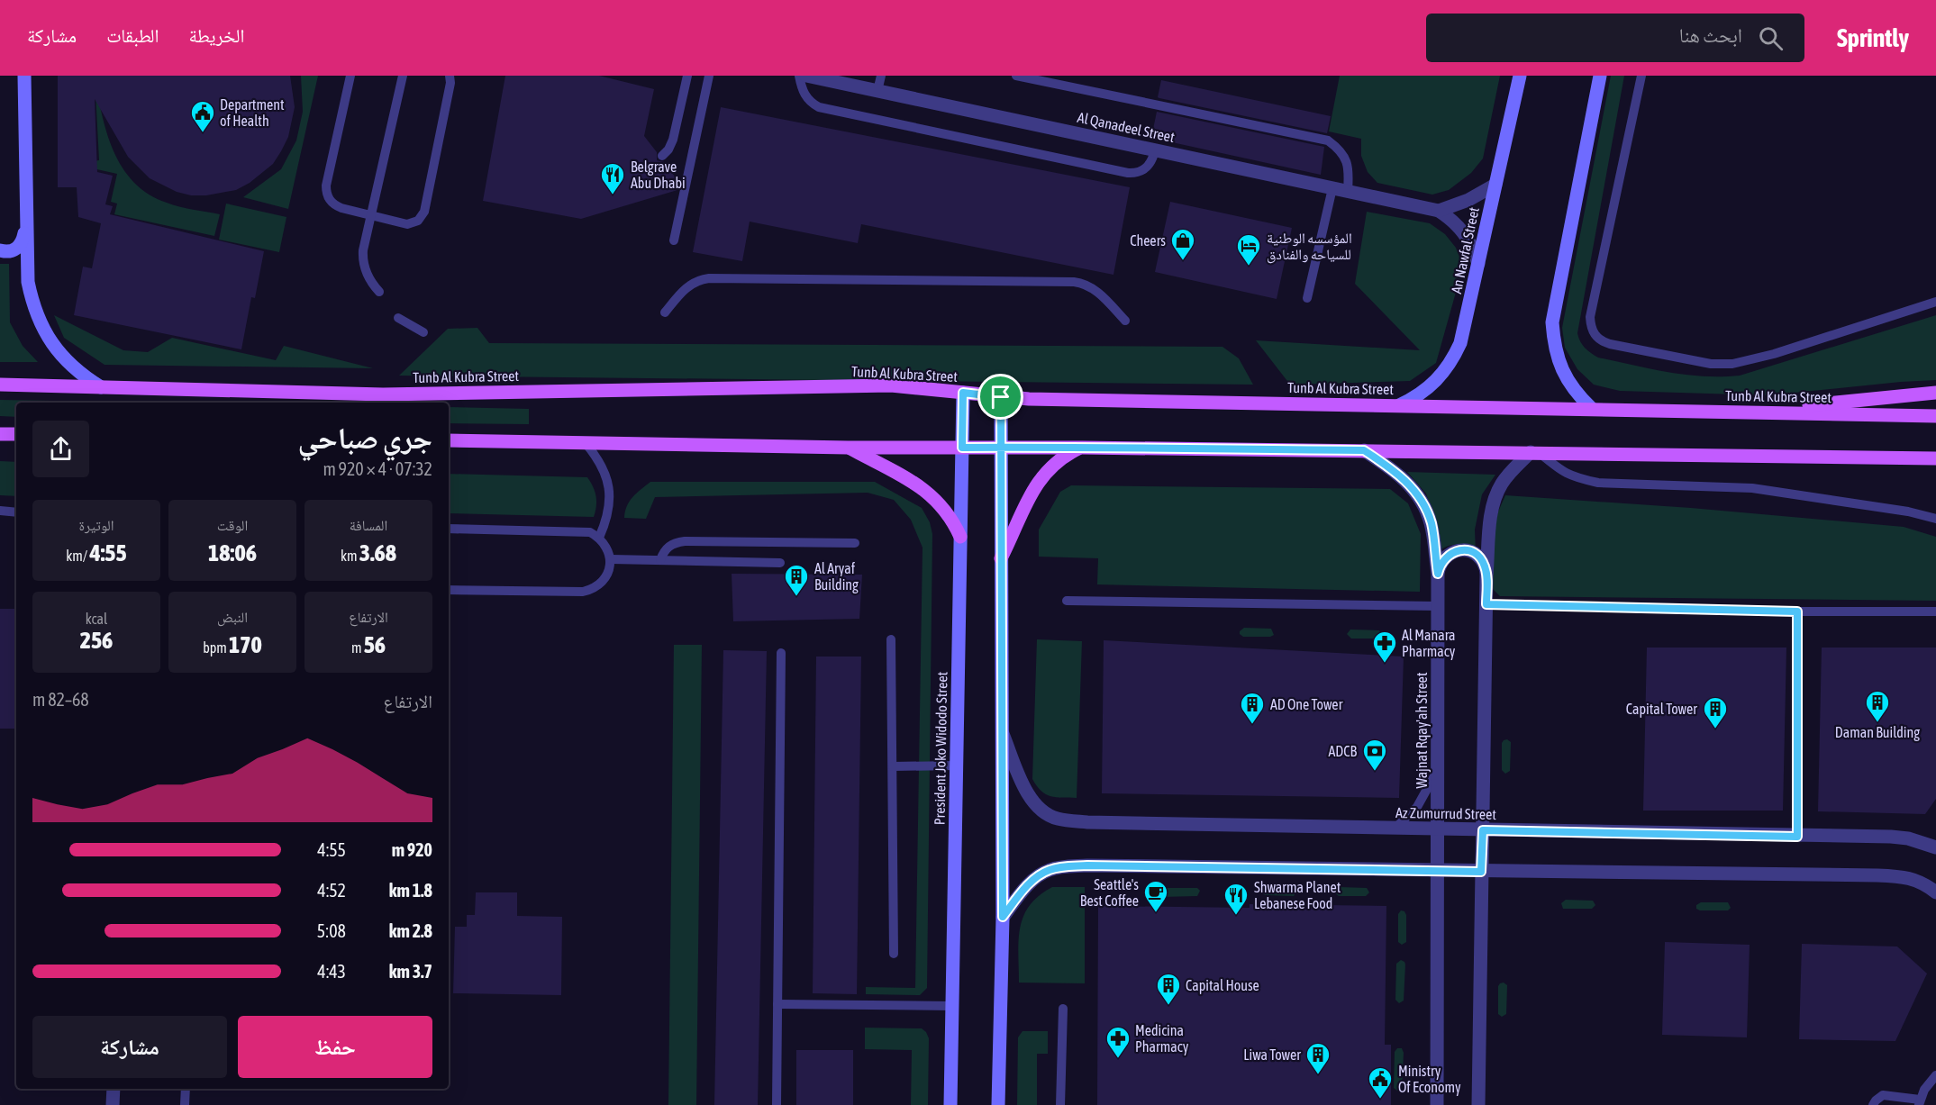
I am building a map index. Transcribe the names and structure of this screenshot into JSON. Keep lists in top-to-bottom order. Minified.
{"streets":{"main road":["Tunb Al Kubra Street"],"street":["Al Qanadeel Street","An Nawfal Street","Wajnat Rqay'ah Street","President Joko Widodo Street","Az Zumurrud Street"]},"crossings":[["Al Qanadeel Street","An Nawfal Street"],["An Nawfal Street","Tunb Al Kubra Street"],["Tunb Al Kubra Street","President Joko Widodo Street"],["Wajnat Rqay'ah Street","Az Zumurrud Street"]],"places":{"public building":["Department of Health","Ministry Of Economy"],"restaurant":["Belgrave Abu Dhabi","Shwarma Planet Lebanese Food"],"shop":["Cheers"],"hotel":["المؤسسه الوطنية للسياحه والفنادق"],"building":["Al Aryaf Building","Daman Building","AD One Tower","Capital Tower","Capital House","Liwa Tower"],"pharmacy":["Al Manara Pharmacy","Medicina Pharmacy"],"bank":["ADCB"],"cafe":["Seattle's Best Coffee"]},"page":{"header":"Sprintly","search":"ابحث هنا","nav":["الخريطة","الطبقات","مشاركة"],"heading":["جري صباحي","07:32 · 4 × 920 m"],"stats":[["المسافة","3.68 km"],["الوقت","18:06"],["الوتيرة","4:55 /km"],["الارتفاع","56 m"],["النبض","170 bpm"],["kcal","256"]],"chart":["الارتفاع","68–82 m"],"list":[{"name":"920 m","note":"4:55"},{"name":"1.8 km","note":"4:52"},{"name":"2.8 km","note":"5:08"},{"name":"3.7 km","note":"4:43"}],"buttons":["حفظ","مشاركة"]}}
